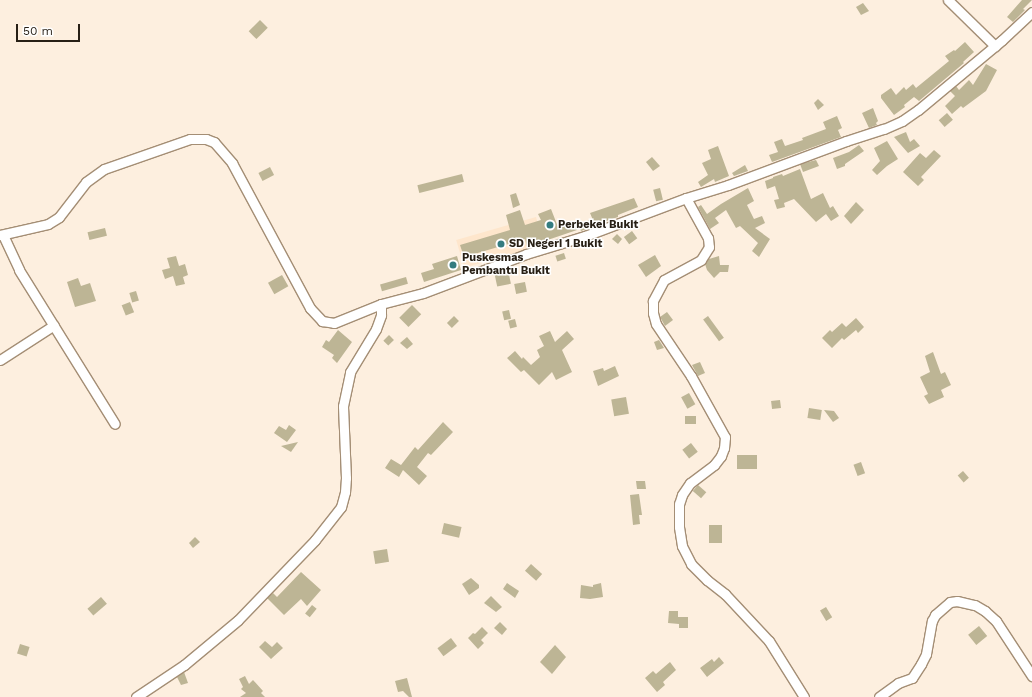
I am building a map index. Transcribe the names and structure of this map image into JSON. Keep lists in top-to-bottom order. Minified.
{"places":["Perbekel Bukit","SD Negeri 1 Bukit","Puskesmas Pembantu Bukit"],"scale_bar":"50 m"}
